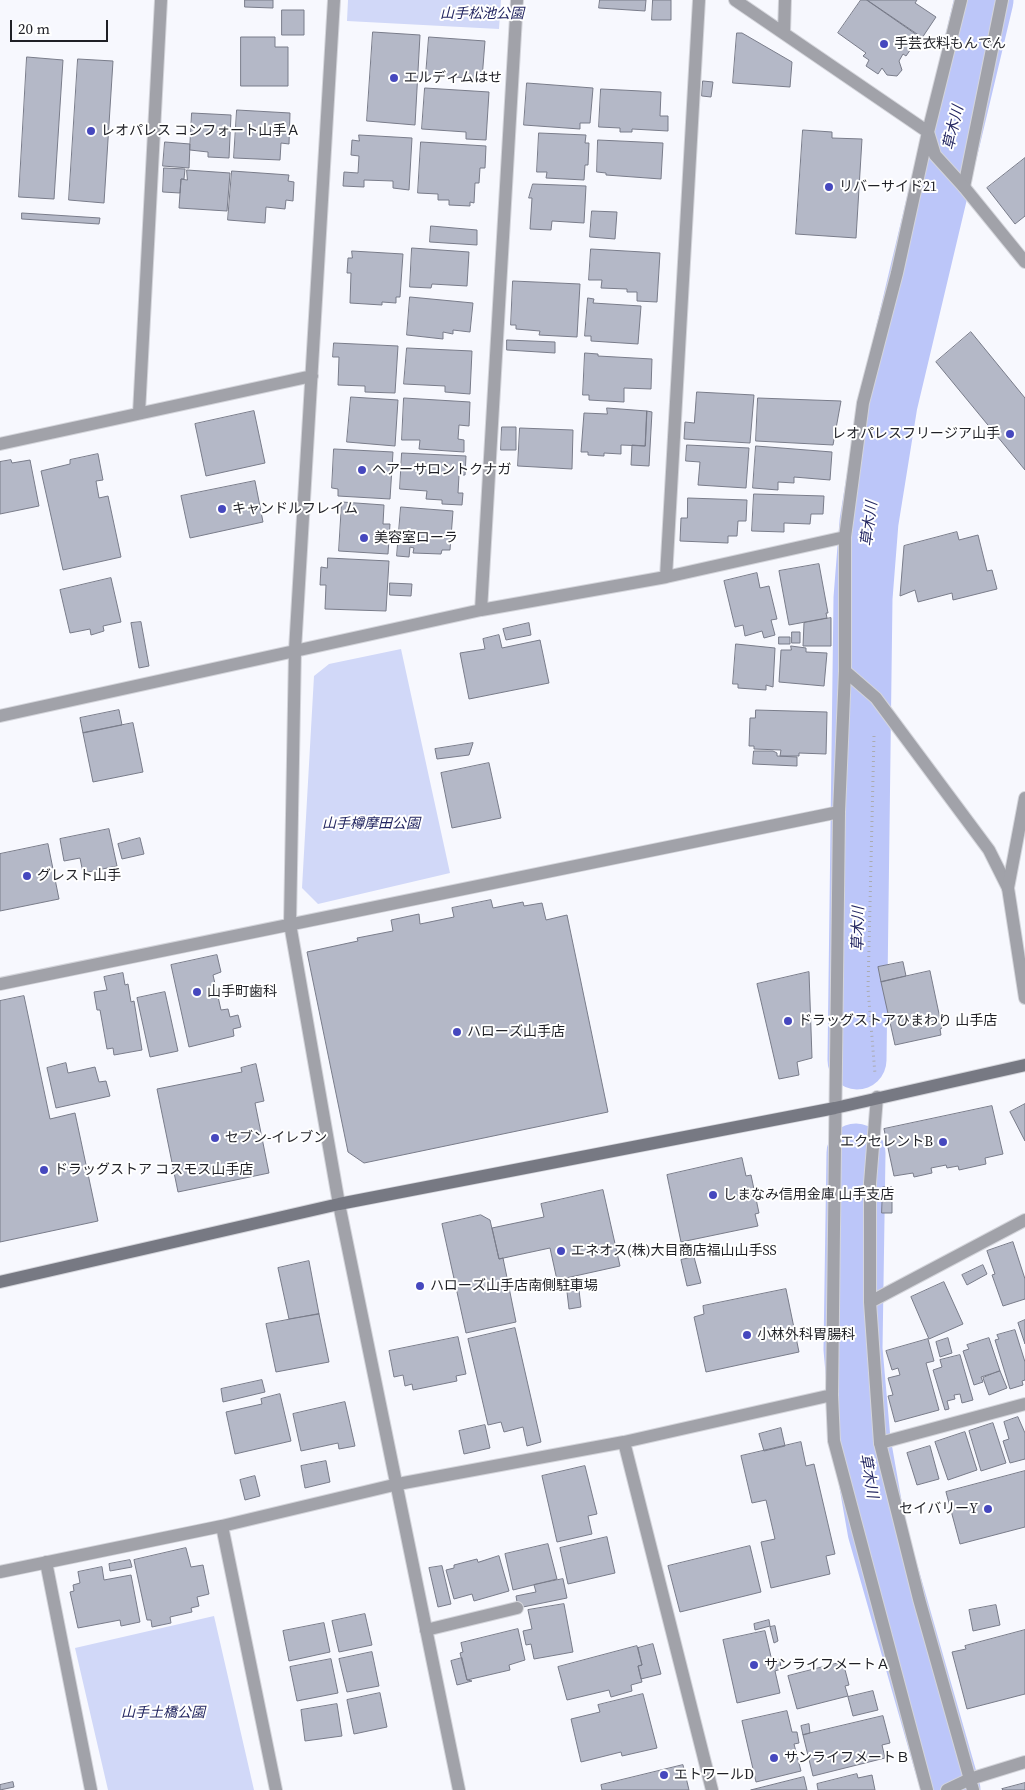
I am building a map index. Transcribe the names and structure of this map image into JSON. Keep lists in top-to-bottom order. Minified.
{"water":["草木川"],"parks":["山手松池公園","山手樽摩田公園","山手土橋公園"],"places":["手芸衣料もんでん","エルディムはせ","レオパレス コンフォート山手Ａ","リバーサイド21","レオパレスフリージア山手","ヘアーサロントクナガ","キャンドルフレイム","美容室ローラ","グレスト山手","山手町歯科","ドラッグストアひまわり 山手店","ハローズ山手店","セブン-イレブン","エクセレントB","ドラッグストア コスモス山手店","しまなみ信用金庫 山手支店","エネオス(株)大目商店福山山手SS","ハローズ山手店南側駐車場","小林外科胃腸科","セイバリーY","サンライフメートＡ","サンライフメートＢ","エトワールD"],"scale_bar":"20 m"}
